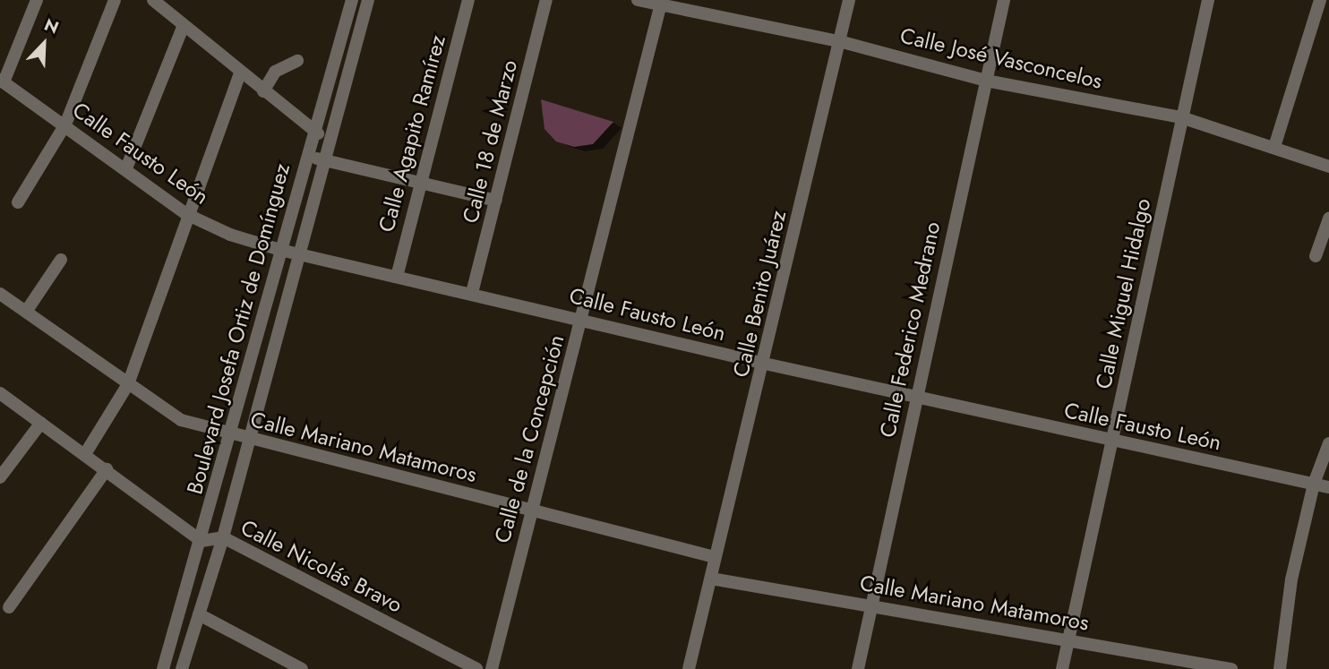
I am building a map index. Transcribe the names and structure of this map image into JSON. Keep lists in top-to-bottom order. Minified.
{"streets":{"street":["Calle José Vasconcelos","Calle Agapito Ramírez","Calle 18 de Marzo","Calle Fausto León","Calle Benito Juárez","Calle Miguel Hidalgo","Boulevard Josefa Ortiz de Domínguez","Calle Federico Medrano","Calle de la Concepción","Calle Mariano Matamoros","Calle Nicolás Bravo"]},"crossings":[["Calle José Vasconcelos","Calle Benito Juárez"],["Calle José Vasconcelos","Calle Miguel Hidalgo"],["Calle José Vasconcelos","Calle Federico Medrano"],["Calle José Vasconcelos","Calle de la Concepción"],["Calle Agapito Ramírez","Calle Fausto León"],["Calle 18 de Marzo","Calle Fausto León"],["Calle Fausto León","Calle Benito Juárez"],["Calle Fausto León","Calle Miguel Hidalgo"],["Calle Fausto León","Boulevard Josefa Ortiz de Domínguez"],["Calle Fausto León","Calle Federico Medrano"],["Calle Fausto León","Calle de la Concepción"],["Calle Benito Juárez","Calle Mariano Matamoros"],["Calle Miguel Hidalgo","Calle Mariano Matamoros"],["Boulevard Josefa Ortiz de Domínguez","Calle Mariano Matamoros"],["Boulevard Josefa Ortiz de Domínguez","Calle Nicolás Bravo"],["Calle Federico Medrano","Calle Mariano Matamoros"],["Calle de la Concepción","Calle Mariano Matamoros"]],"north":"top right"}
